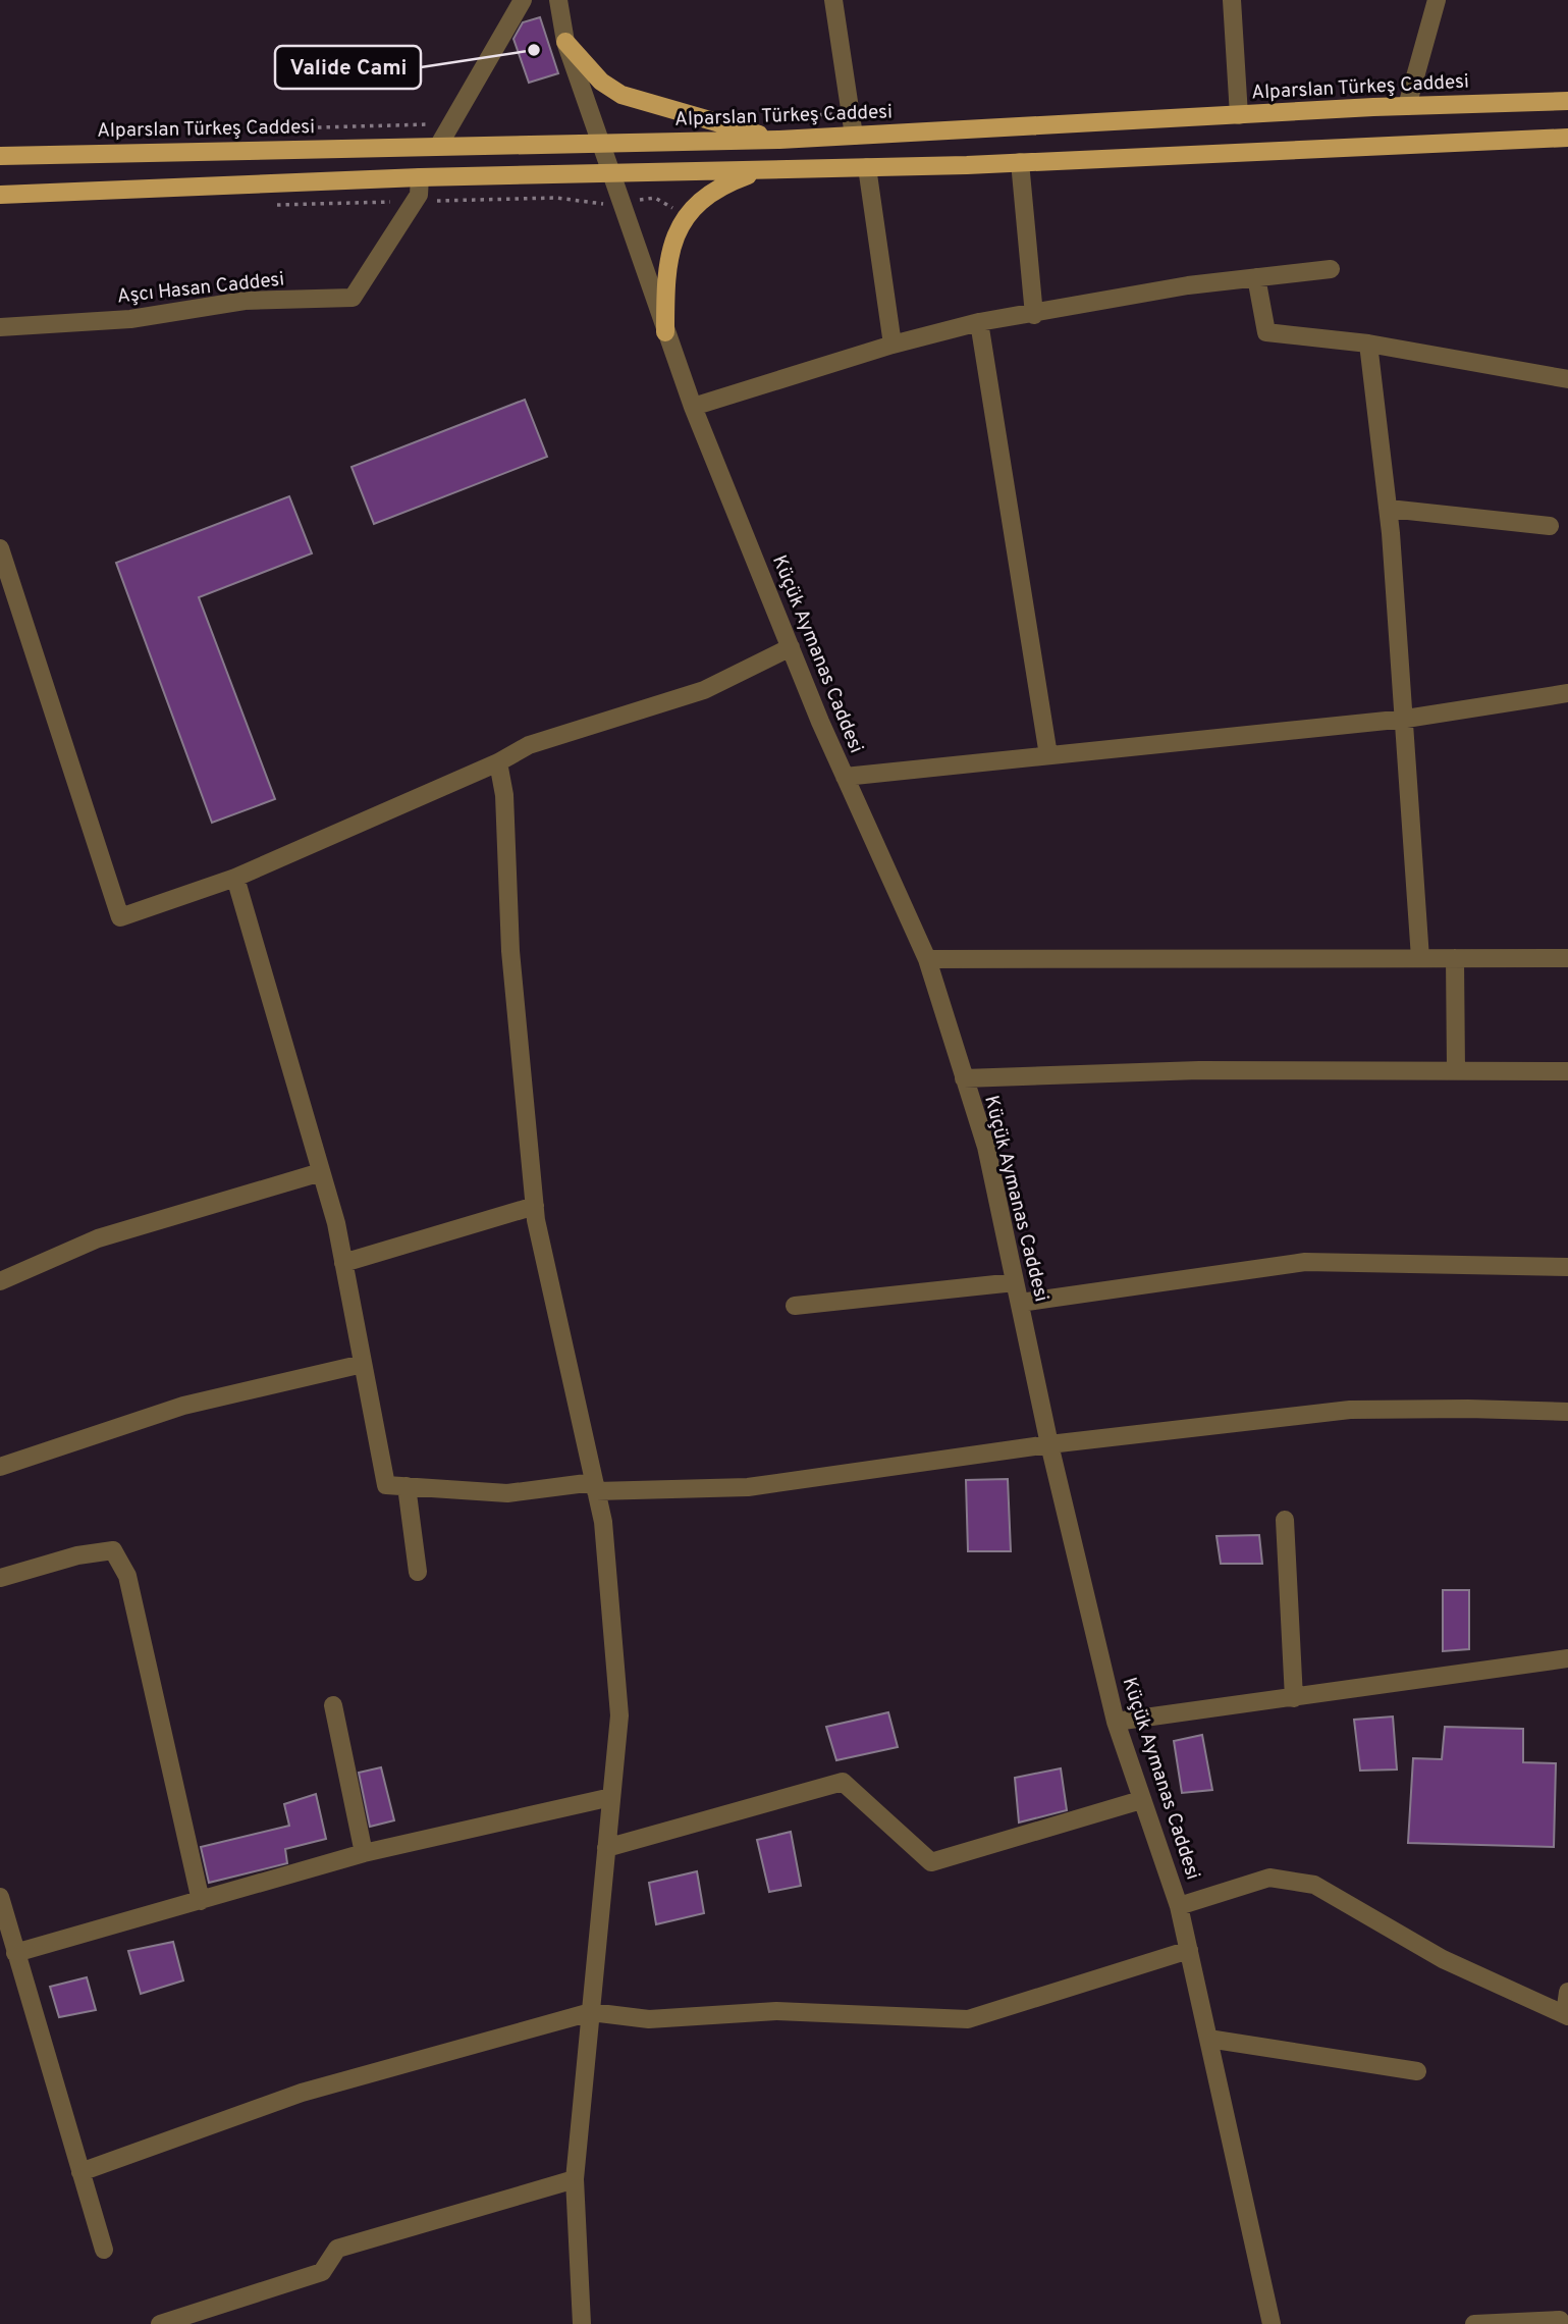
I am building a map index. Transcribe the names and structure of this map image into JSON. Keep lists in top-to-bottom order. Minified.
{"streets":{"main road":["Alparslan Türkeş Caddesi"],"street":["Aşcı Hasan Caddesi","Küçük Aymanas Caddesi"]},"crossings":[["Alparslan Türkeş Caddesi","Küçük Aymanas Caddesi"]],"places":["Valide Cami"]}
